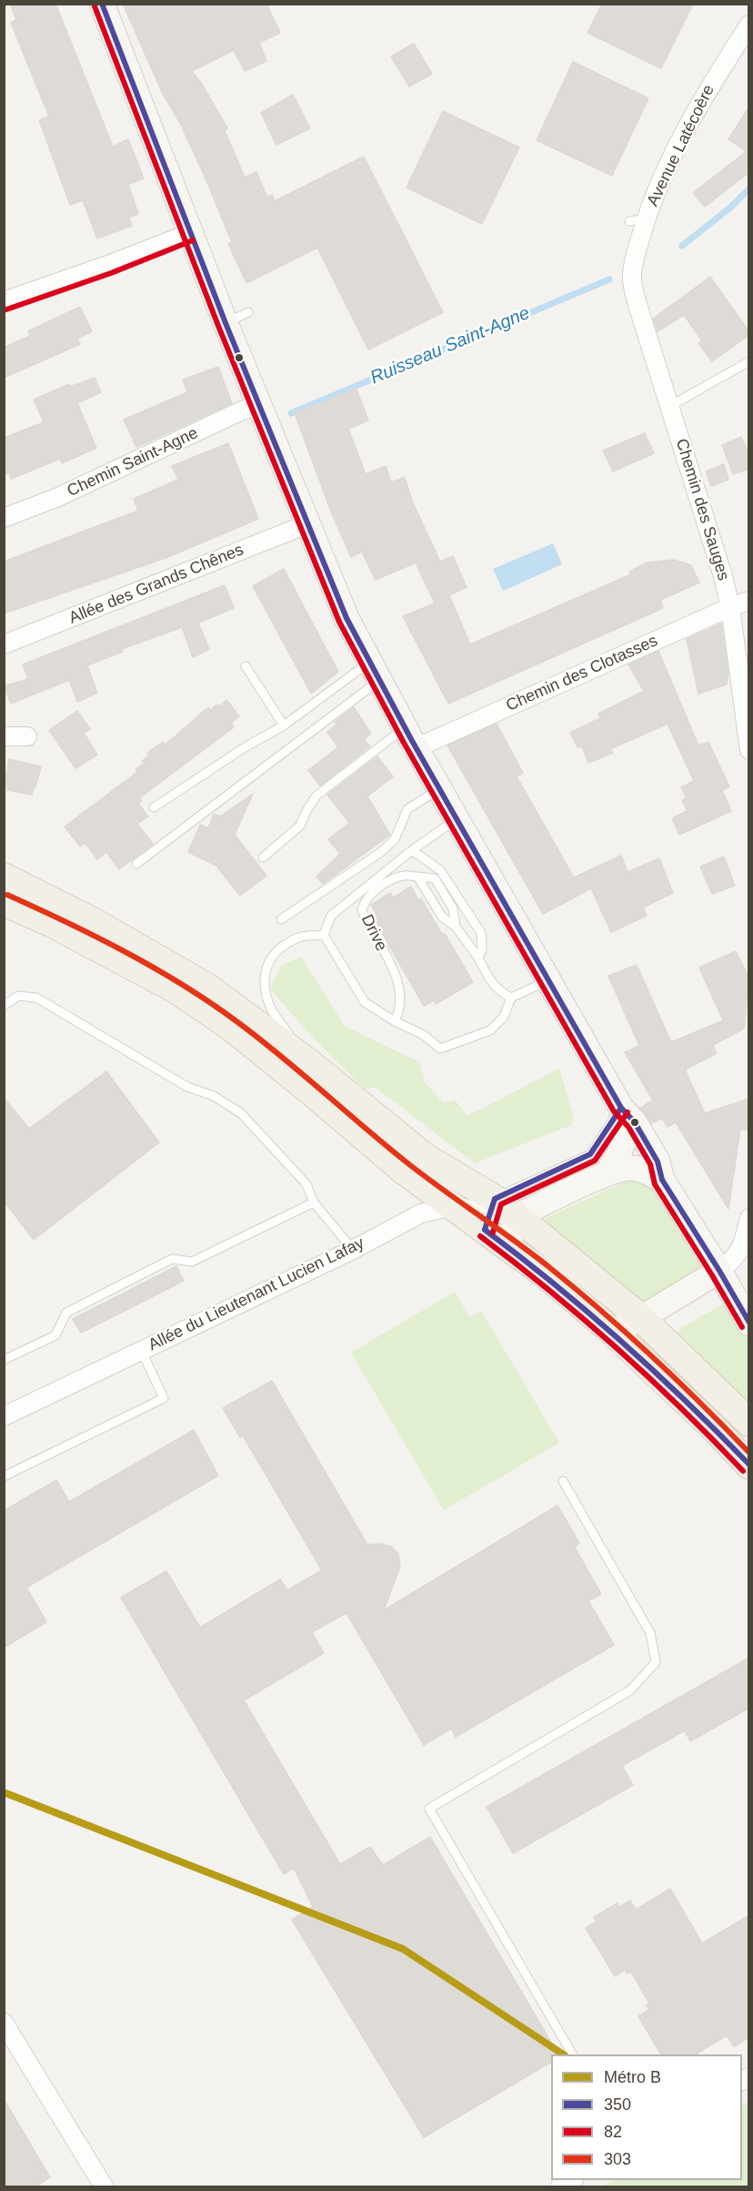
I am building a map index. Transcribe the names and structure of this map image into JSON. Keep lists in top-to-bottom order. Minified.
{"streets":{"street":["Avenue Latécoère","Chemin Saint-Agne","Chemin des Sauges","Allée des Grands Chênes","Chemin des Clotasses","Allée du Lieutenant Lucien Lafay"],"lane":["Drive"]},"crossings":[["Avenue Latécoère","Chemin des Sauges"],["Chemin des Sauges","Chemin des Clotasses"]],"water":["Ruisseau Saint-Agne"],"lines":["transit line 350","transit line 82","transit line 303","metro line B"],"legend":["Métro B","350","82","303"]}
